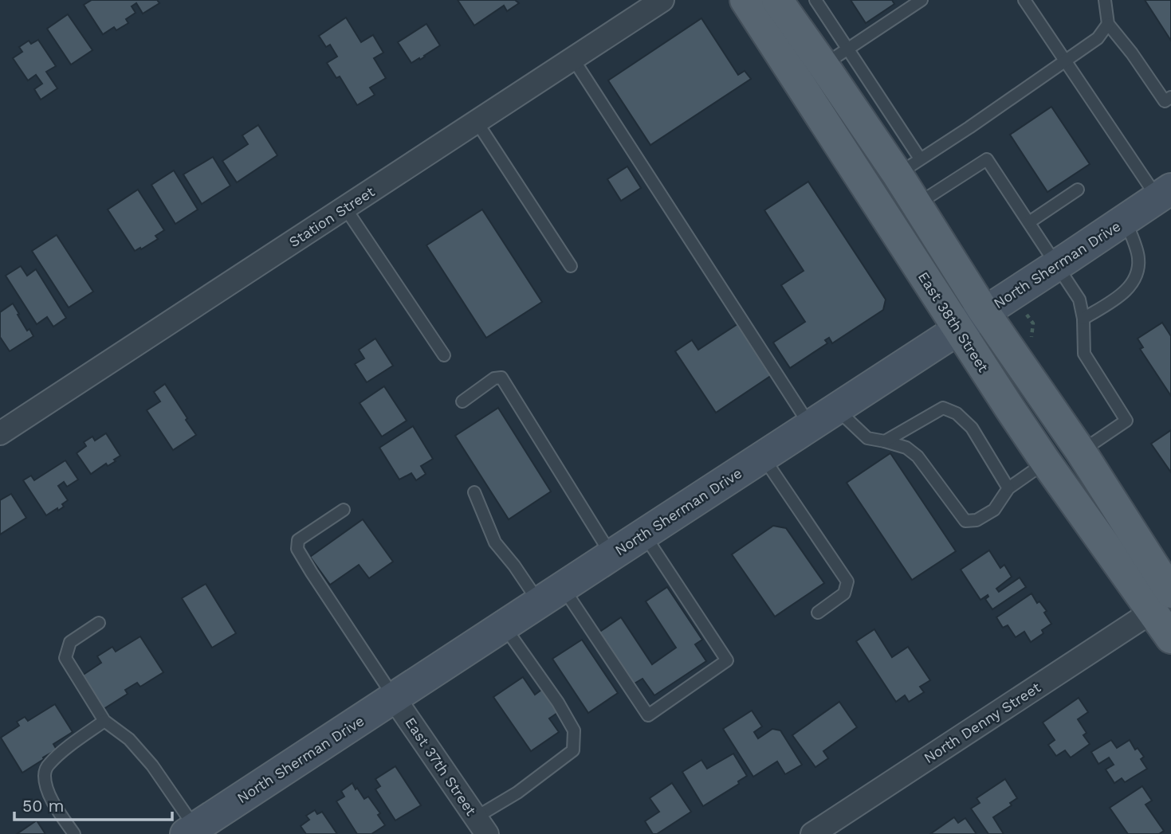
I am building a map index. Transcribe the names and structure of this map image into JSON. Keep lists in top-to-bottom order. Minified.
{"streets":{"main road":["North Sherman Drive","East 38th Street"],"street":["Station Street","North Denny Street","East 37th Street"]},"crossings":[["North Sherman Drive","East 38th Street"],["North Sherman Drive","East 37th Street"],["East 38th Street","North Denny Street"]],"scale_bar":"50 m"}
